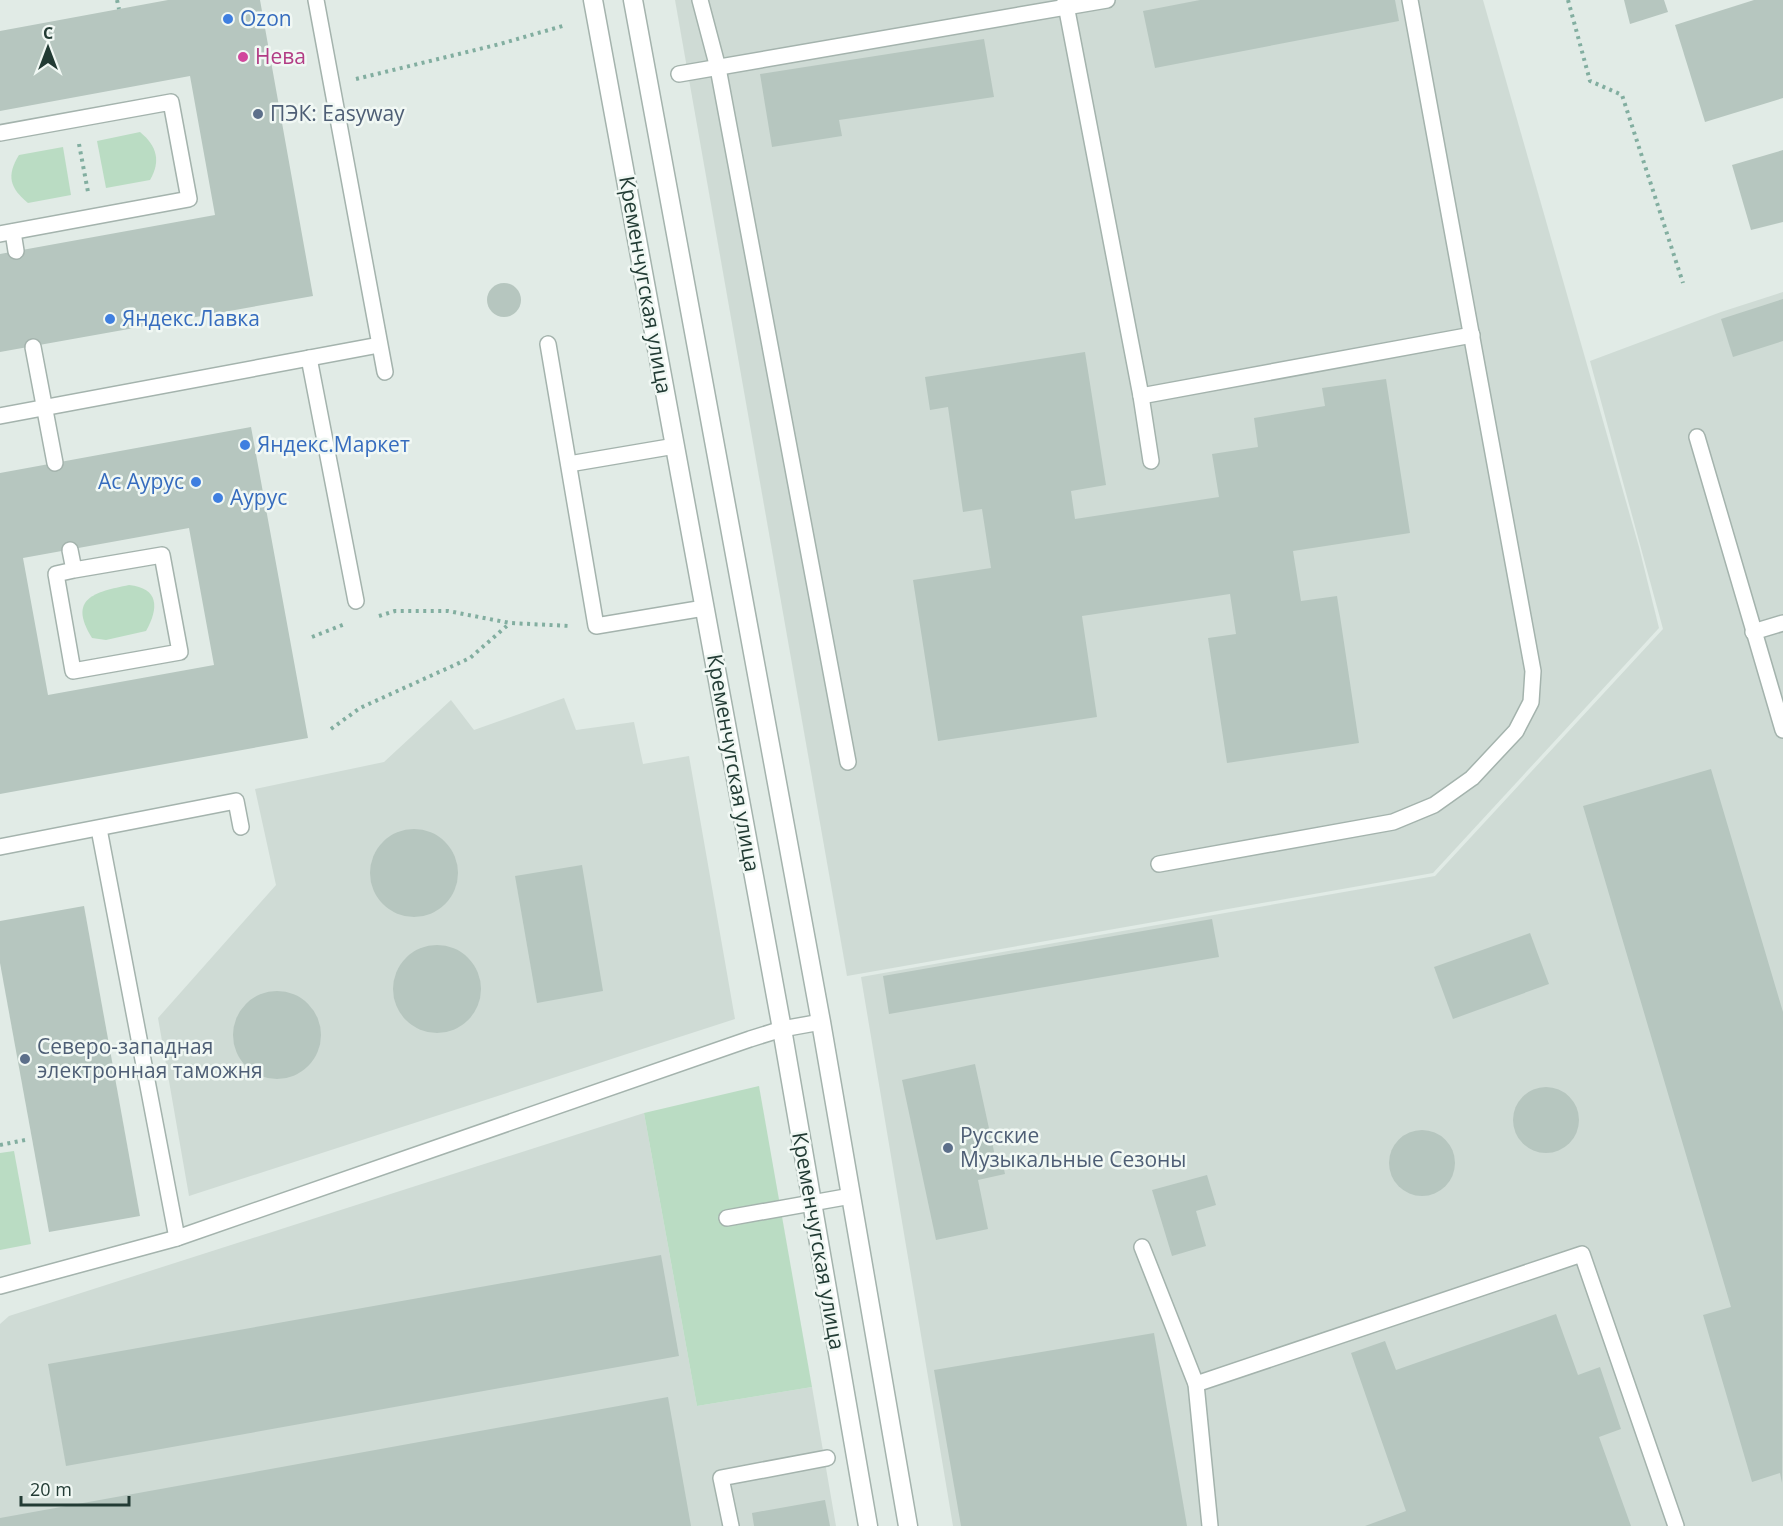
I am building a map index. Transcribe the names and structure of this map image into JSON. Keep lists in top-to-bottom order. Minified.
{"streets":{"street":["Кременчугская улица"]},"places":["Ozon","Нева","ПЭК: Easyway","Яндекс.Лавка","Яндекс.Маркет","Ас Аурус","Аурус","Северо-западная электронная таможня","Русские Музыкальные Сезоны"],"scale_bar":"20 m","north":"top"}
